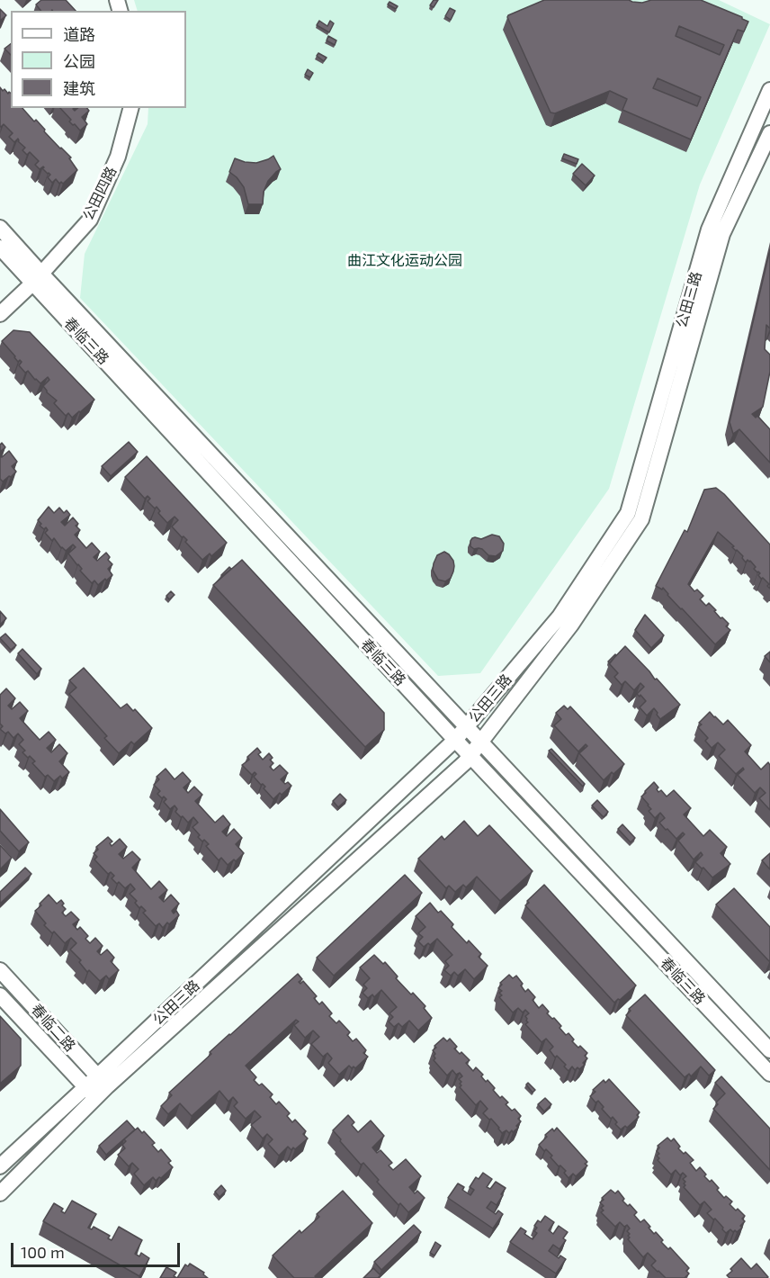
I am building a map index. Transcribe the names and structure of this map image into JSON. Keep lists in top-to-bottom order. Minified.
{"streets":{"street":["公田四路","公田三路","春临三路","春临二路"]},"crossings":[["公田四路","春临三路"],["公田三路","春临三路"],["公田三路","春临二路"]],"parks":["曲江文化运动公园"],"legend":["道路","公园","建筑"],"scale_bar":"100 m"}
